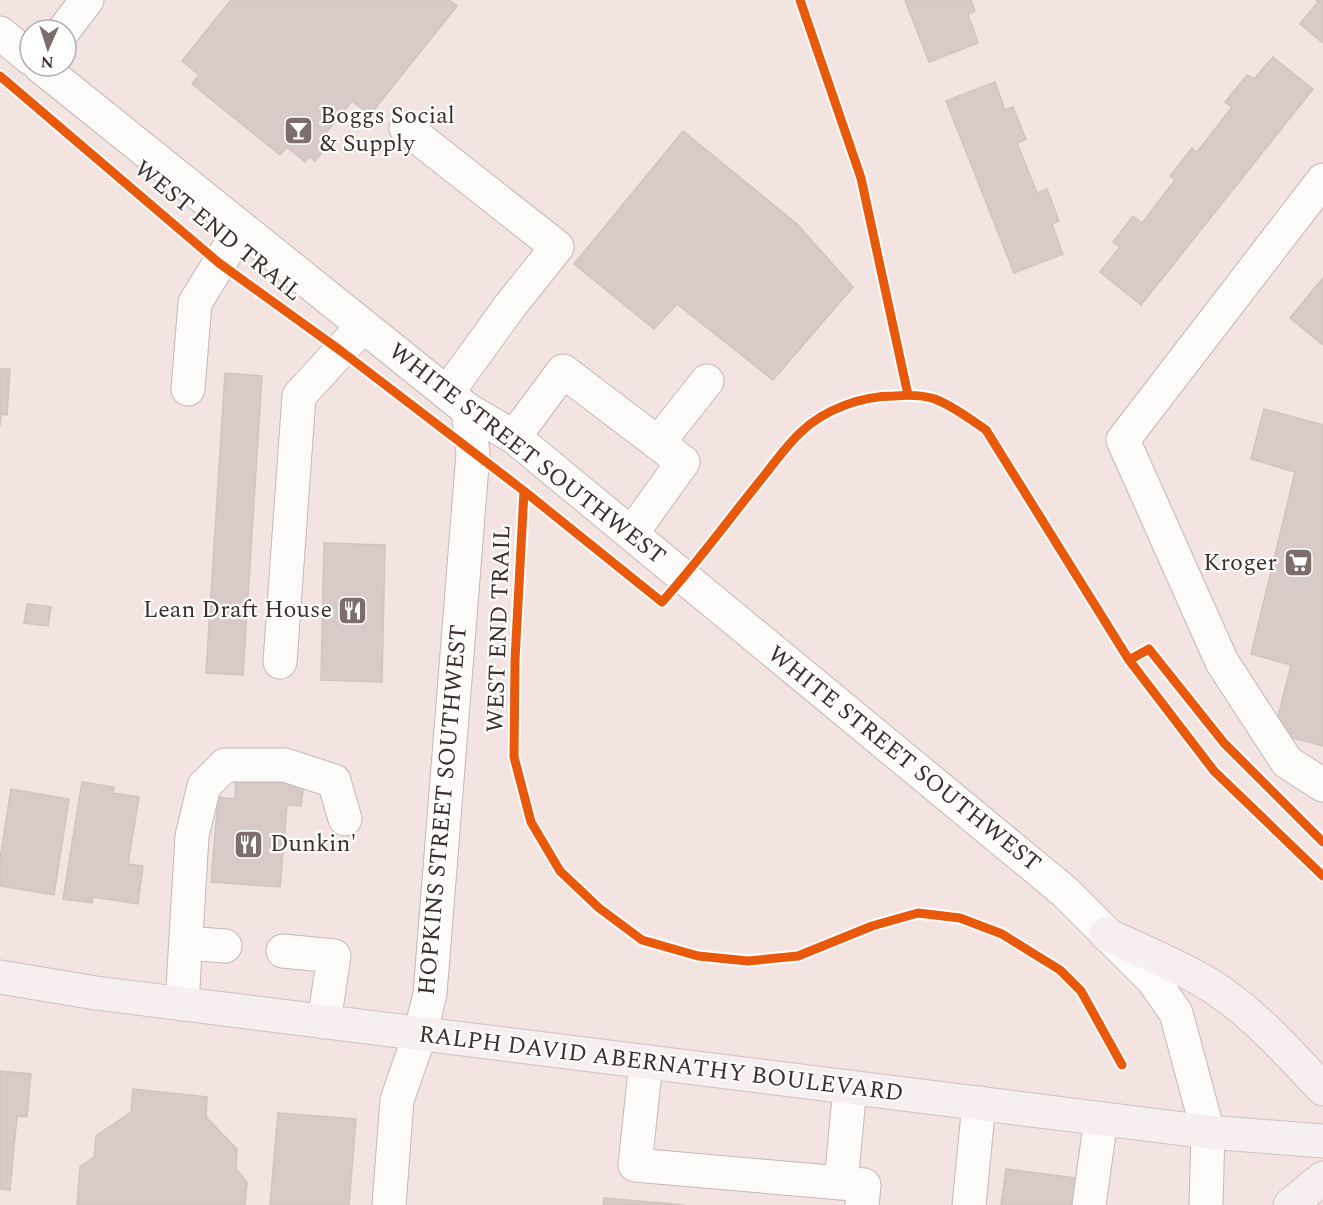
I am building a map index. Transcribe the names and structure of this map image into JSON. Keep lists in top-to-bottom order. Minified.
{"streets":{"main road":["RALPH DAVID ABERNATHY BOULEVARD"],"street":["WHITE STREET SOUTHWEST","HOPKINS STREET SOUTHWEST"],"cycle path":["WEST END TRAIL"]},"crossings":[["WHITE STREET SOUTHWEST","HOPKINS STREET SOUTHWEST"],["WHITE STREET SOUTHWEST","RALPH DAVID ABERNATHY BOULEVARD"],["HOPKINS STREET SOUTHWEST","RALPH DAVID ABERNATHY BOULEVARD"]],"places":{"bar":["Boggs Social & Supply"],"supermarket":["Kroger"],"restaurant":["Lean Draft House","Dunkin'"]},"north":"bottom"}
